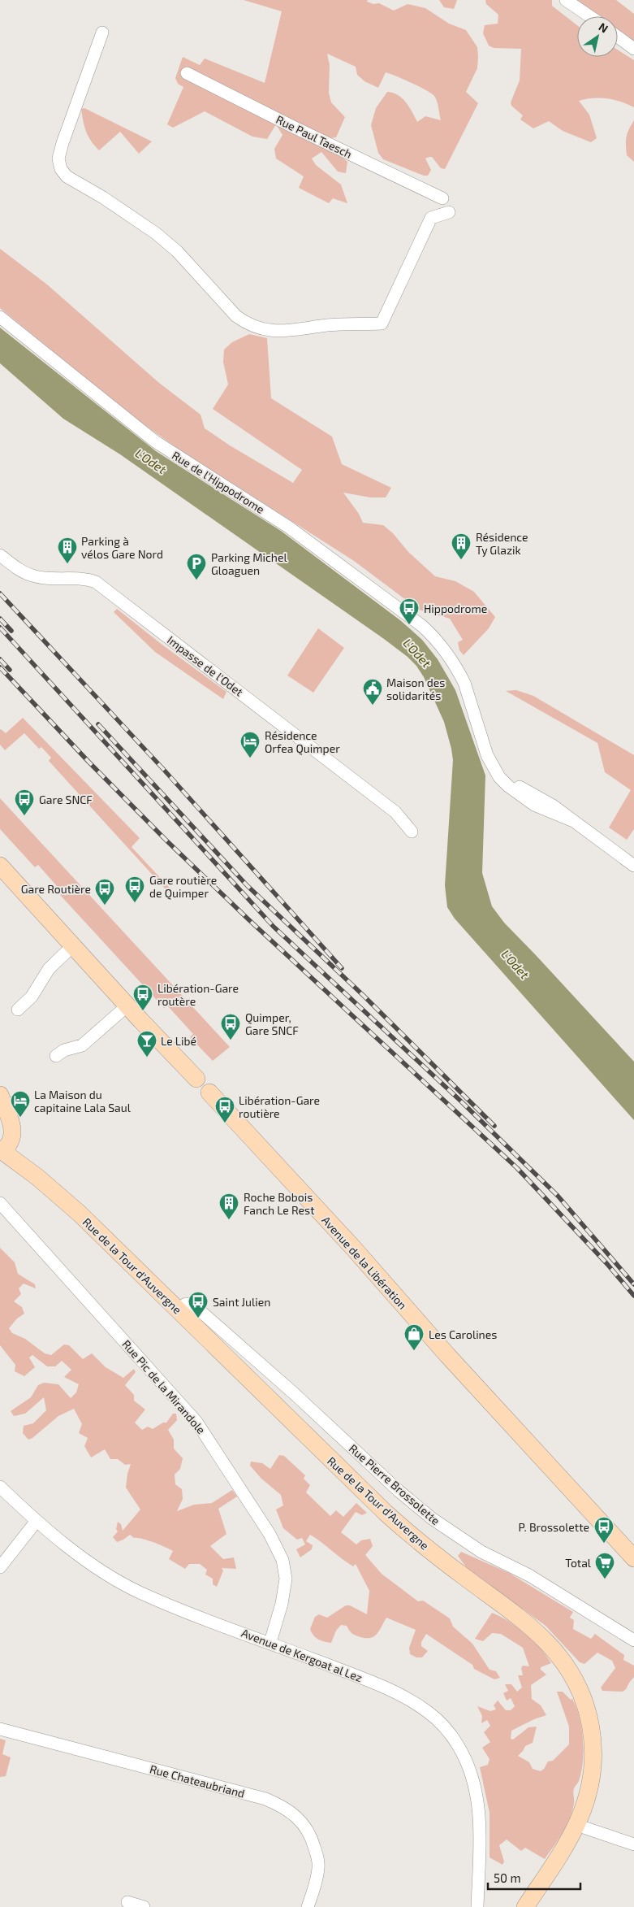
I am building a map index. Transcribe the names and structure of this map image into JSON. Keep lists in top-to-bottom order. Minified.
{"streets":{"street":["Rue Paul Taesch","Rue de l'Hippodrome","Impasse de l'Odet","Avenue de la Libération","Rue de la Tour d'Auvergne","Rue Pic de la Mirandole","Rue Pierre Brossolette","Avenue de Kergoat al Lez","Rue Chateaubriand"]},"crossings":[["Rue de la Tour d'Auvergne","Rue Pierre Brossolette"],["Rue Pic de la Mirandole","Avenue de Kergoat al Lez"]],"water":["L'Odet"],"places":{"building":["Résidence Ty Glazik","Parking à vélos Gare Nord","Roche Bobois Fanch Le Rest"],"parking":["Parking Michel Gloaguen"],"bus stop":["Hippodrome","Gare SNCF","Gare routière de Quimper","Gare Routière","Libération-Gare routère","Quimper, Gare SNCF","Libération-Gare routière","Saint Julien","P. Brossolette"],"public building":["Maison des solidarités"],"hotel":["Résidence Orfea Quimper","La Maison du capitaine Lala Saul"],"bar":["Le Libé"],"shop":["Les Carolines"],"supermarket":["Total"]},"scale_bar":"50 m","north":"top right"}
